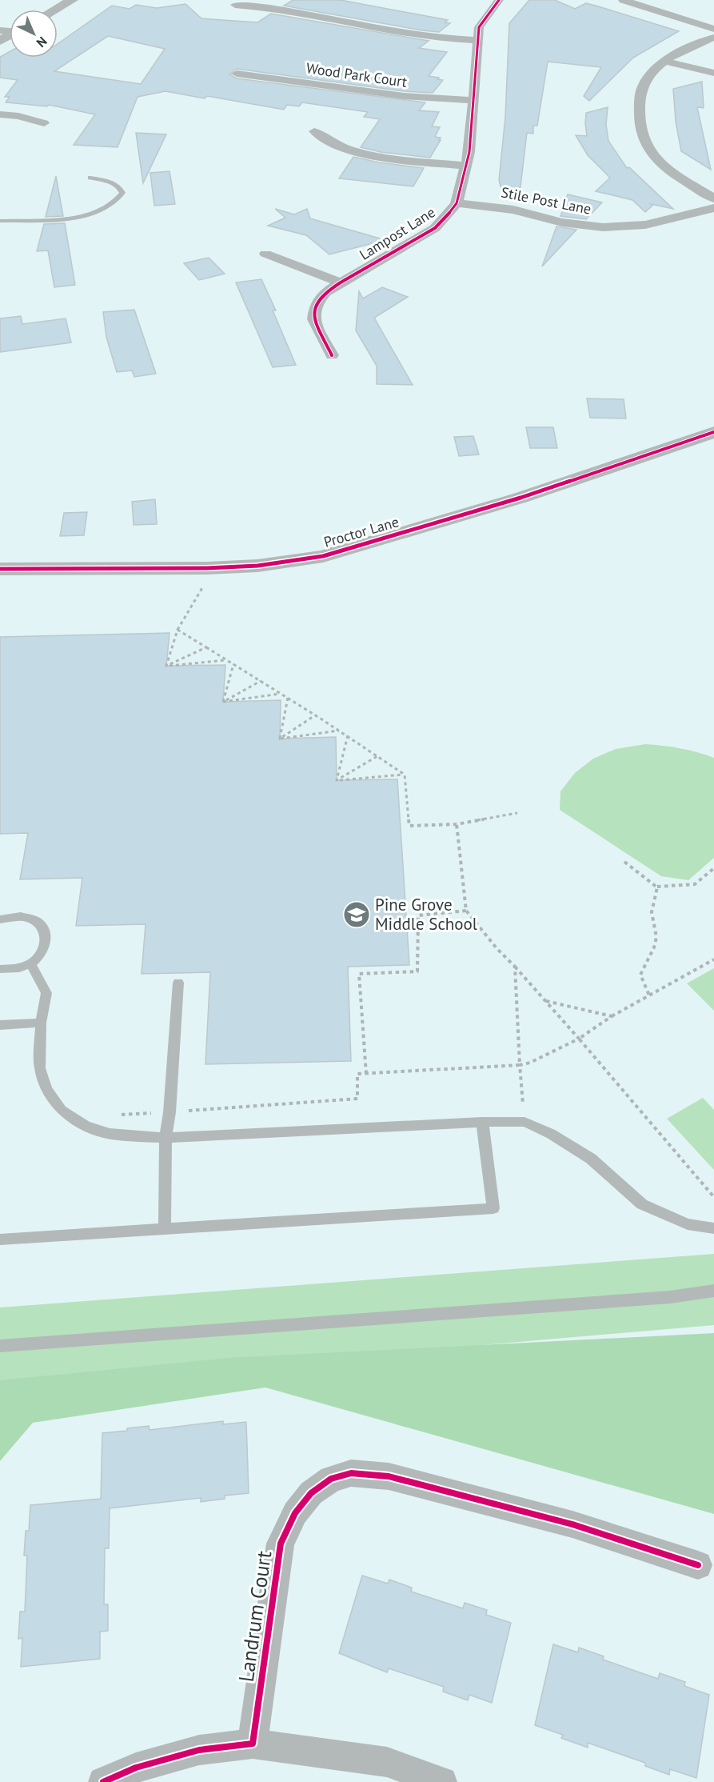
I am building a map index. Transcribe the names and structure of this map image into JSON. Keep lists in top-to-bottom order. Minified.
{"streets":{"street":["Wood Park Court","Stile Post Lane","Lampost Lane","Proctor Lane","Landrum Court"]},"crossings":[["Wood Park Court","Lampost Lane"],["Stile Post Lane","Lampost Lane"]],"places":{"school or university":["Pine Grove Middle School"]},"north":"bottom right"}
